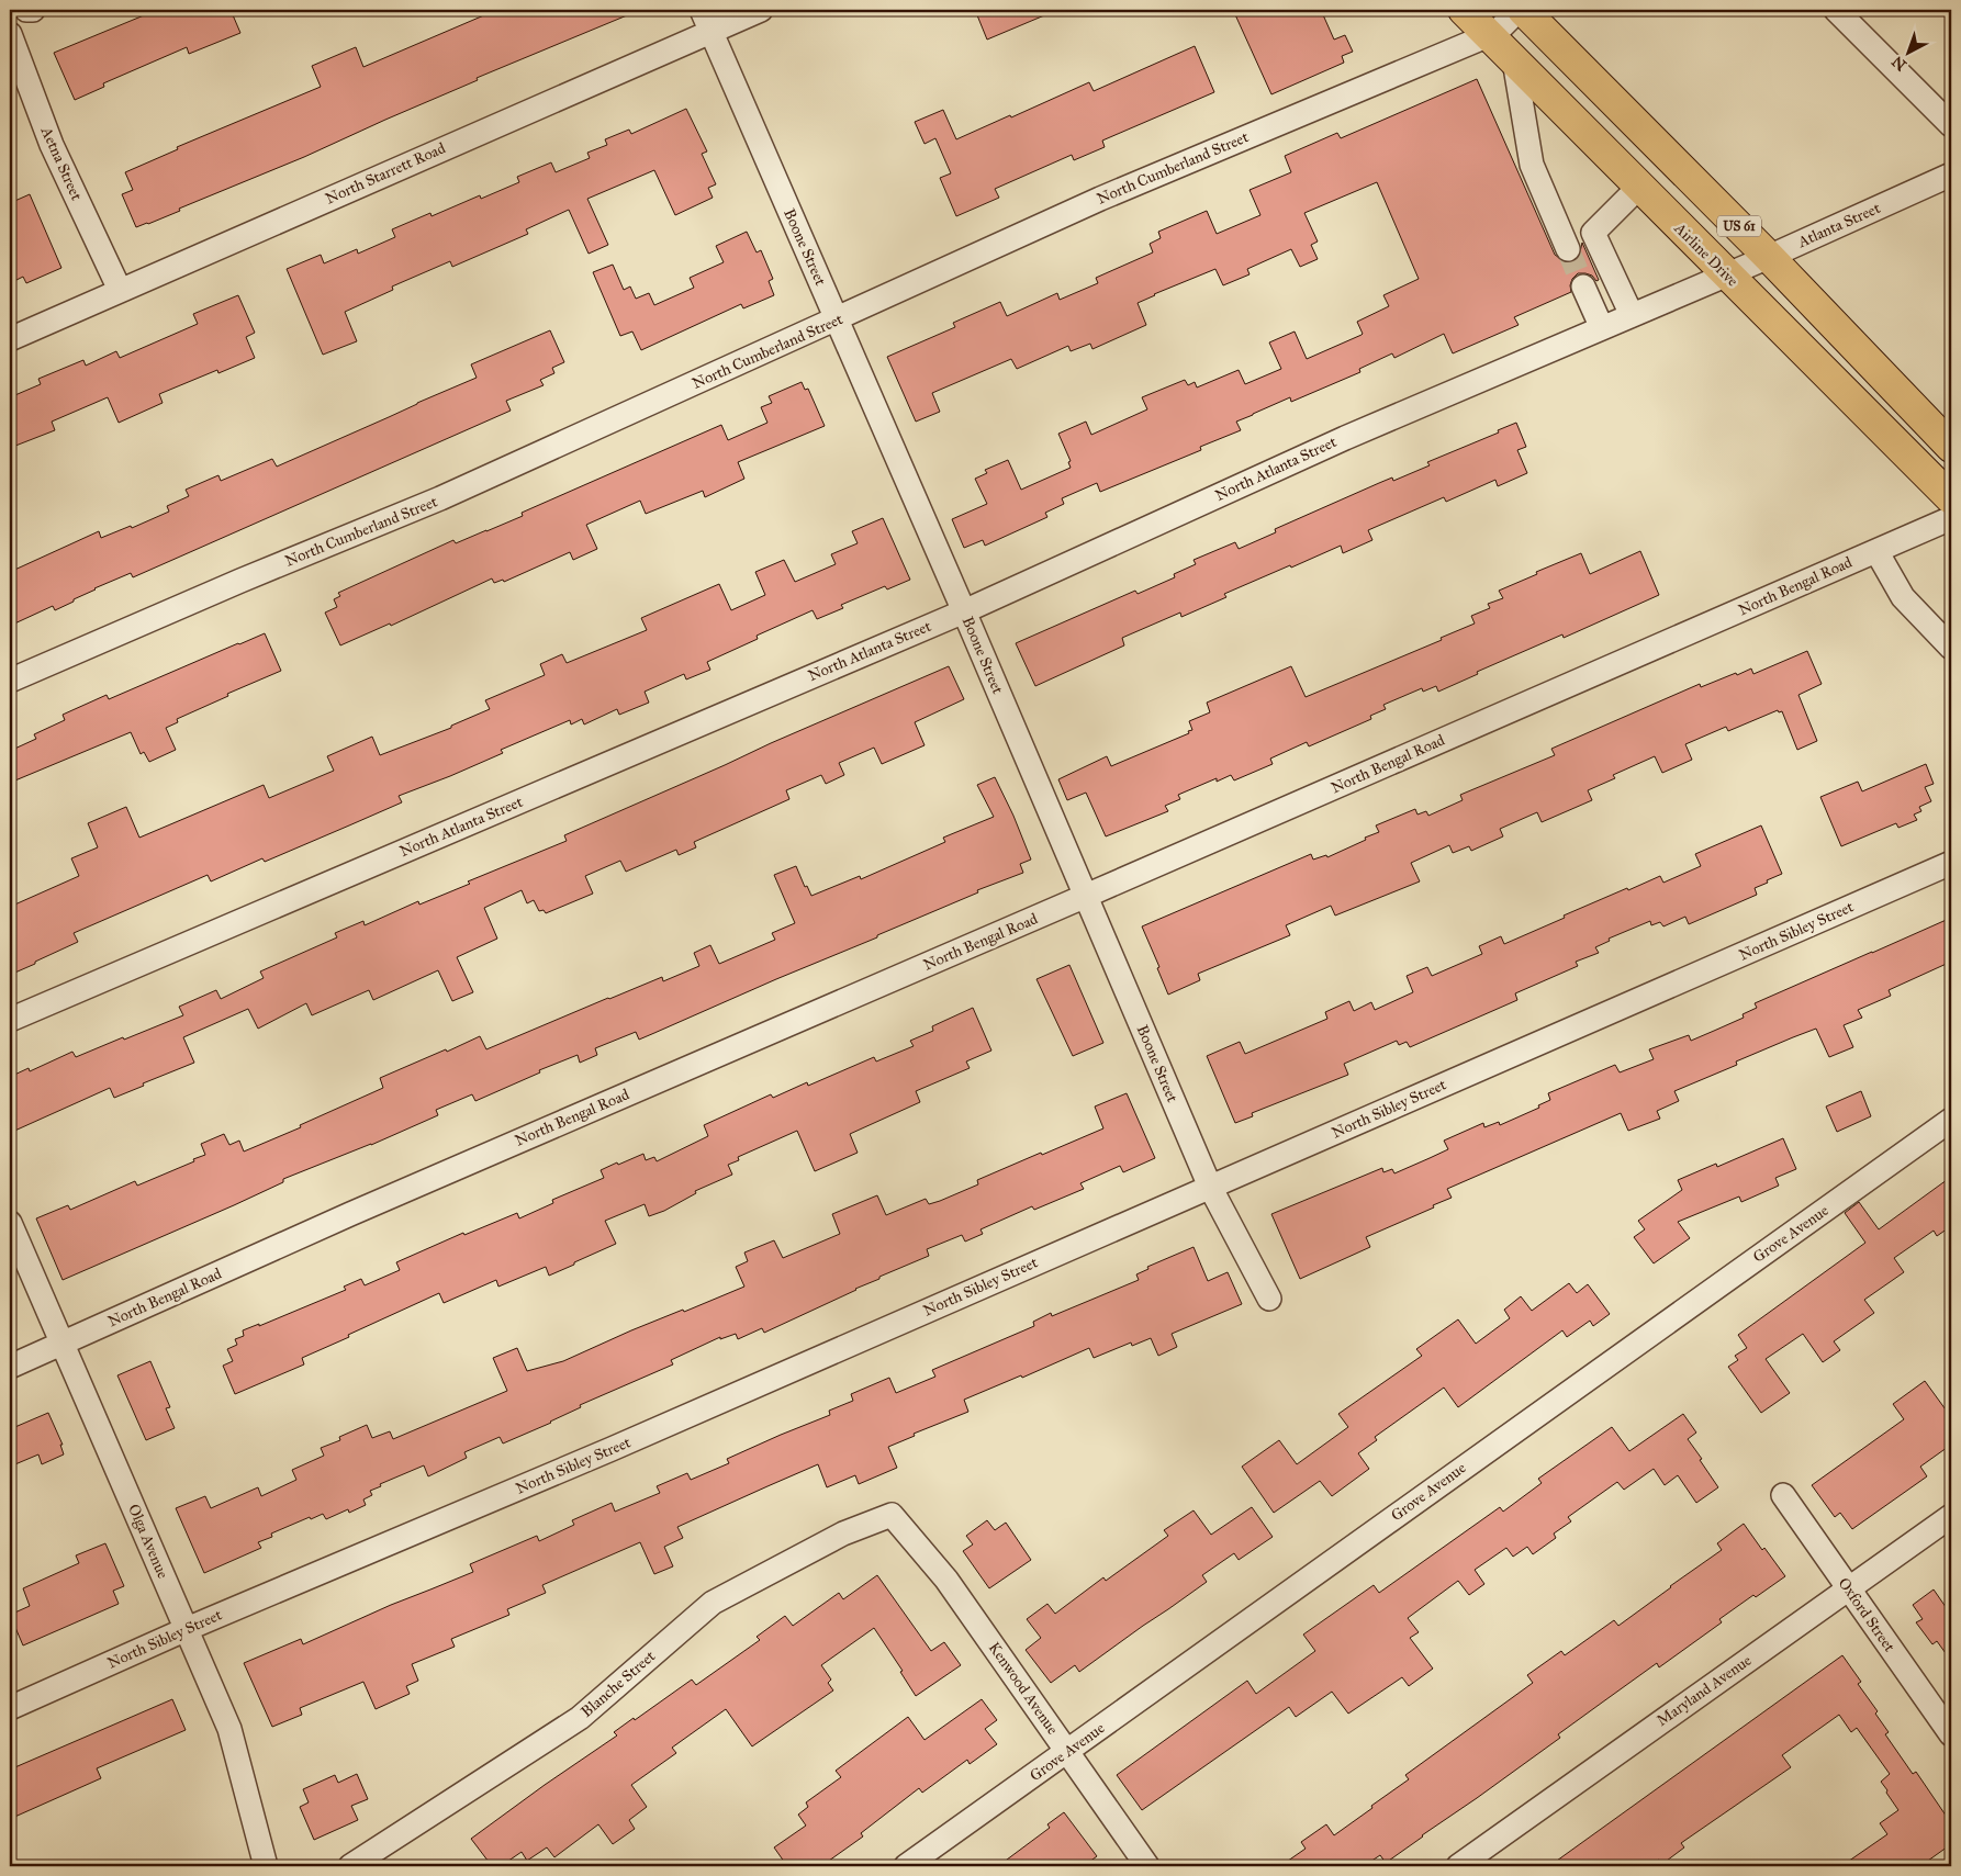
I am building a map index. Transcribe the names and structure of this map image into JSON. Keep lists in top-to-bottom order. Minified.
{"streets":{"highway":["US 61","Airline Drive"],"street":["Aetna Street","North Cumberland Street","North Starrett Road","Atlanta Street","Boone Street","North Atlanta Street","North Bengal Road","North Sibley Street","Grove Avenue","Olga Avenue","Oxford Street","Blanche Street","Kenwood Avenue","Maryland Avenue"]},"crossings":[["Aetna Street","North Starrett Road"],["North Cumberland Street","US 61"],["North Cumberland Street","Boone Street"],["North Cumberland Street","Airline Drive"],["North Starrett Road","Boone Street"],["Atlanta Street","US 61"],["Atlanta Street","Airline Drive"],["Atlanta Street","North Atlanta Street"],["Boone Street","North Atlanta Street"],["Boone Street","North Bengal Road"],["Boone Street","North Sibley Street"],["Airline Drive","North Atlanta Street"],["North Bengal Road","Olga Avenue"],["North Sibley Street","Olga Avenue"],["Grove Avenue","Kenwood Avenue"],["Oxford Street","Maryland Avenue"],["Blanche Street","Kenwood Avenue"]],"north":"bottom left"}
